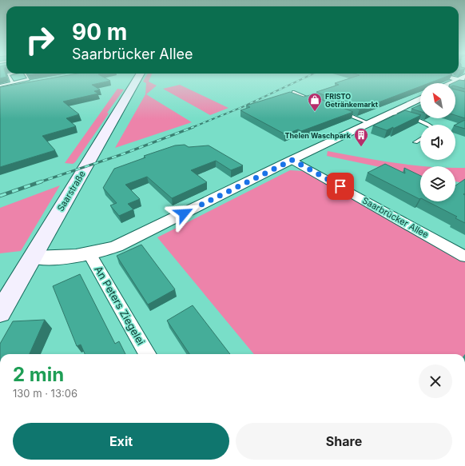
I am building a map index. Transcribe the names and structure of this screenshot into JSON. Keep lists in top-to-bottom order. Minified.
{"streets":{"main road":["Saarstraße"],"street":["Saarbrücker Allee","An Peters Ziegelei"]},"places":{"shop":["FRISTO Getränkemarkt"],"building":["Thelen Waschpark"]},"north":"top left","page":{"turn":["90 m","Saarbrücker Allee"],"heading":["2 min","130 m · 13:06"],"buttons":["Exit","Share"]}}
